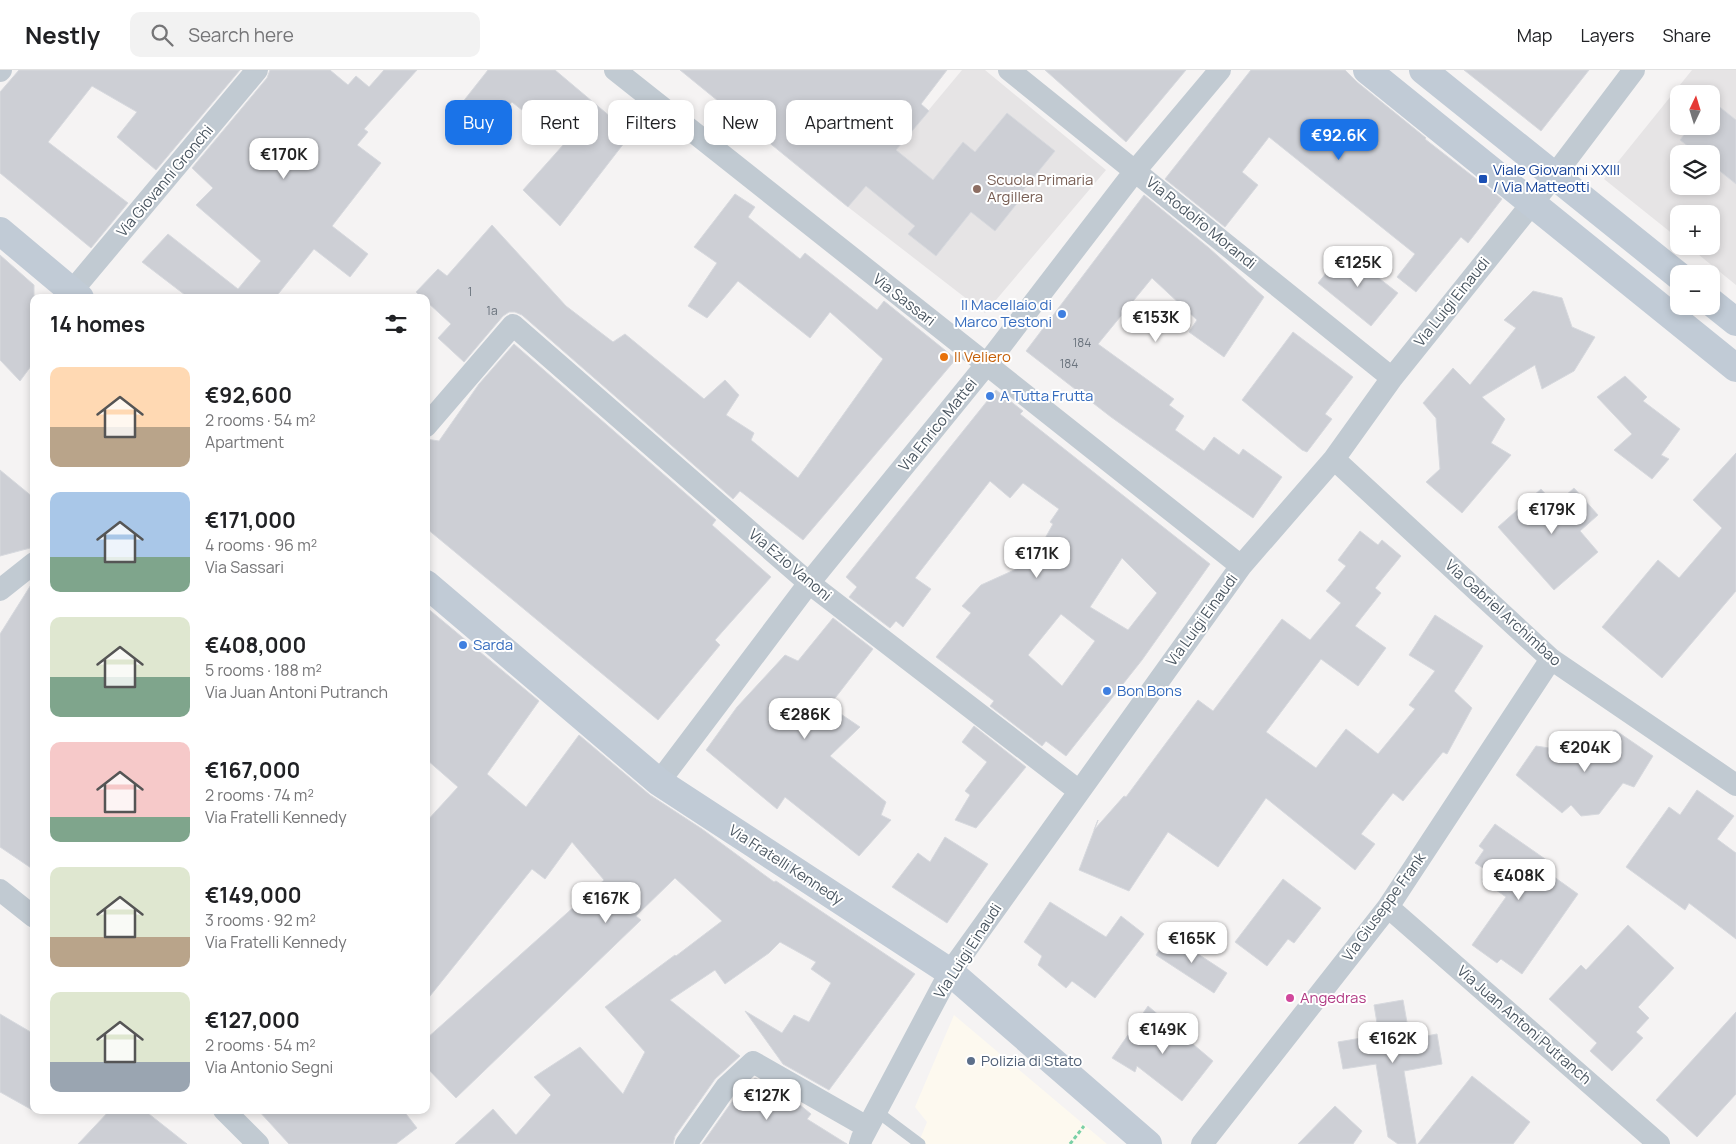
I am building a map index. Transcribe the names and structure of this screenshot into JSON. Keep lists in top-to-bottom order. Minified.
{"streets":{"street":["Via Giovanni Gronchi","Via Rodolfo Morandi","Via Sassari","Via Luigi Einaudi","Via Enrico Mattei","Via Ezio Vanoni","Via Gabriel Archimbao","Via Fratelli Kennedy","Via Giuseppe Frank","Via Juan Antoni Putranch"]},"crossings":[["Via Rodolfo Morandi","Via Luigi Einaudi"],["Via Rodolfo Morandi","Via Enrico Mattei"],["Via Sassari","Via Luigi Einaudi"],["Via Sassari","Via Enrico Mattei"],["Via Luigi Einaudi","Via Ezio Vanoni"],["Via Luigi Einaudi","Via Gabriel Archimbao"],["Via Luigi Einaudi","Via Fratelli Kennedy"],["Via Enrico Mattei","Via Ezio Vanoni"],["Via Enrico Mattei","Via Fratelli Kennedy"],["Via Gabriel Archimbao","Via Giuseppe Frank"],["Via Giuseppe Frank","Via Juan Antoni Putranch"]],"places":{"transit":["Viale Giovanni XXIII / Via Matteotti"],"other":["Scuola Primaria Argillera","Il Macellaio di Marco Testoni","Il Veliero","A Tutta Frutta","Sarda","Bon Bons","Angedras","Polizia di Stato"]},"house_numbers":["1","1a","184","184"],"north":"top","page":{"header":"Nestly","search":"Search here","nav":["Map","Layers","Share"],"map_buttons":["+","−"],"chip":["Buy","Rent","Filters","New","Apartment"],"price":["€92.6K","€170K","€125K","€153K","€179K","€171K","€286K","€204K","€408K","€167K","€165K","€149K","€162K","€127K"],"heading":"14 homes","list":[{"name":"€92,600","note":"2 rooms · 54 m² · Apartment"},{"name":"€171,000","note":"4 rooms · 96 m² · Via Sassari"},{"name":"€408,000","note":"5 rooms · 188 m² · Via Juan Antoni Putranch"},{"name":"€167,000","note":"2 rooms · 74 m² · Via Fratelli Kennedy"},{"name":"€149,000","note":"3 rooms · 92 m² · Via Fratelli Kennedy"},{"name":"€127,000","note":"2 rooms · 54 m² · Via Antonio Segni"}]}}
